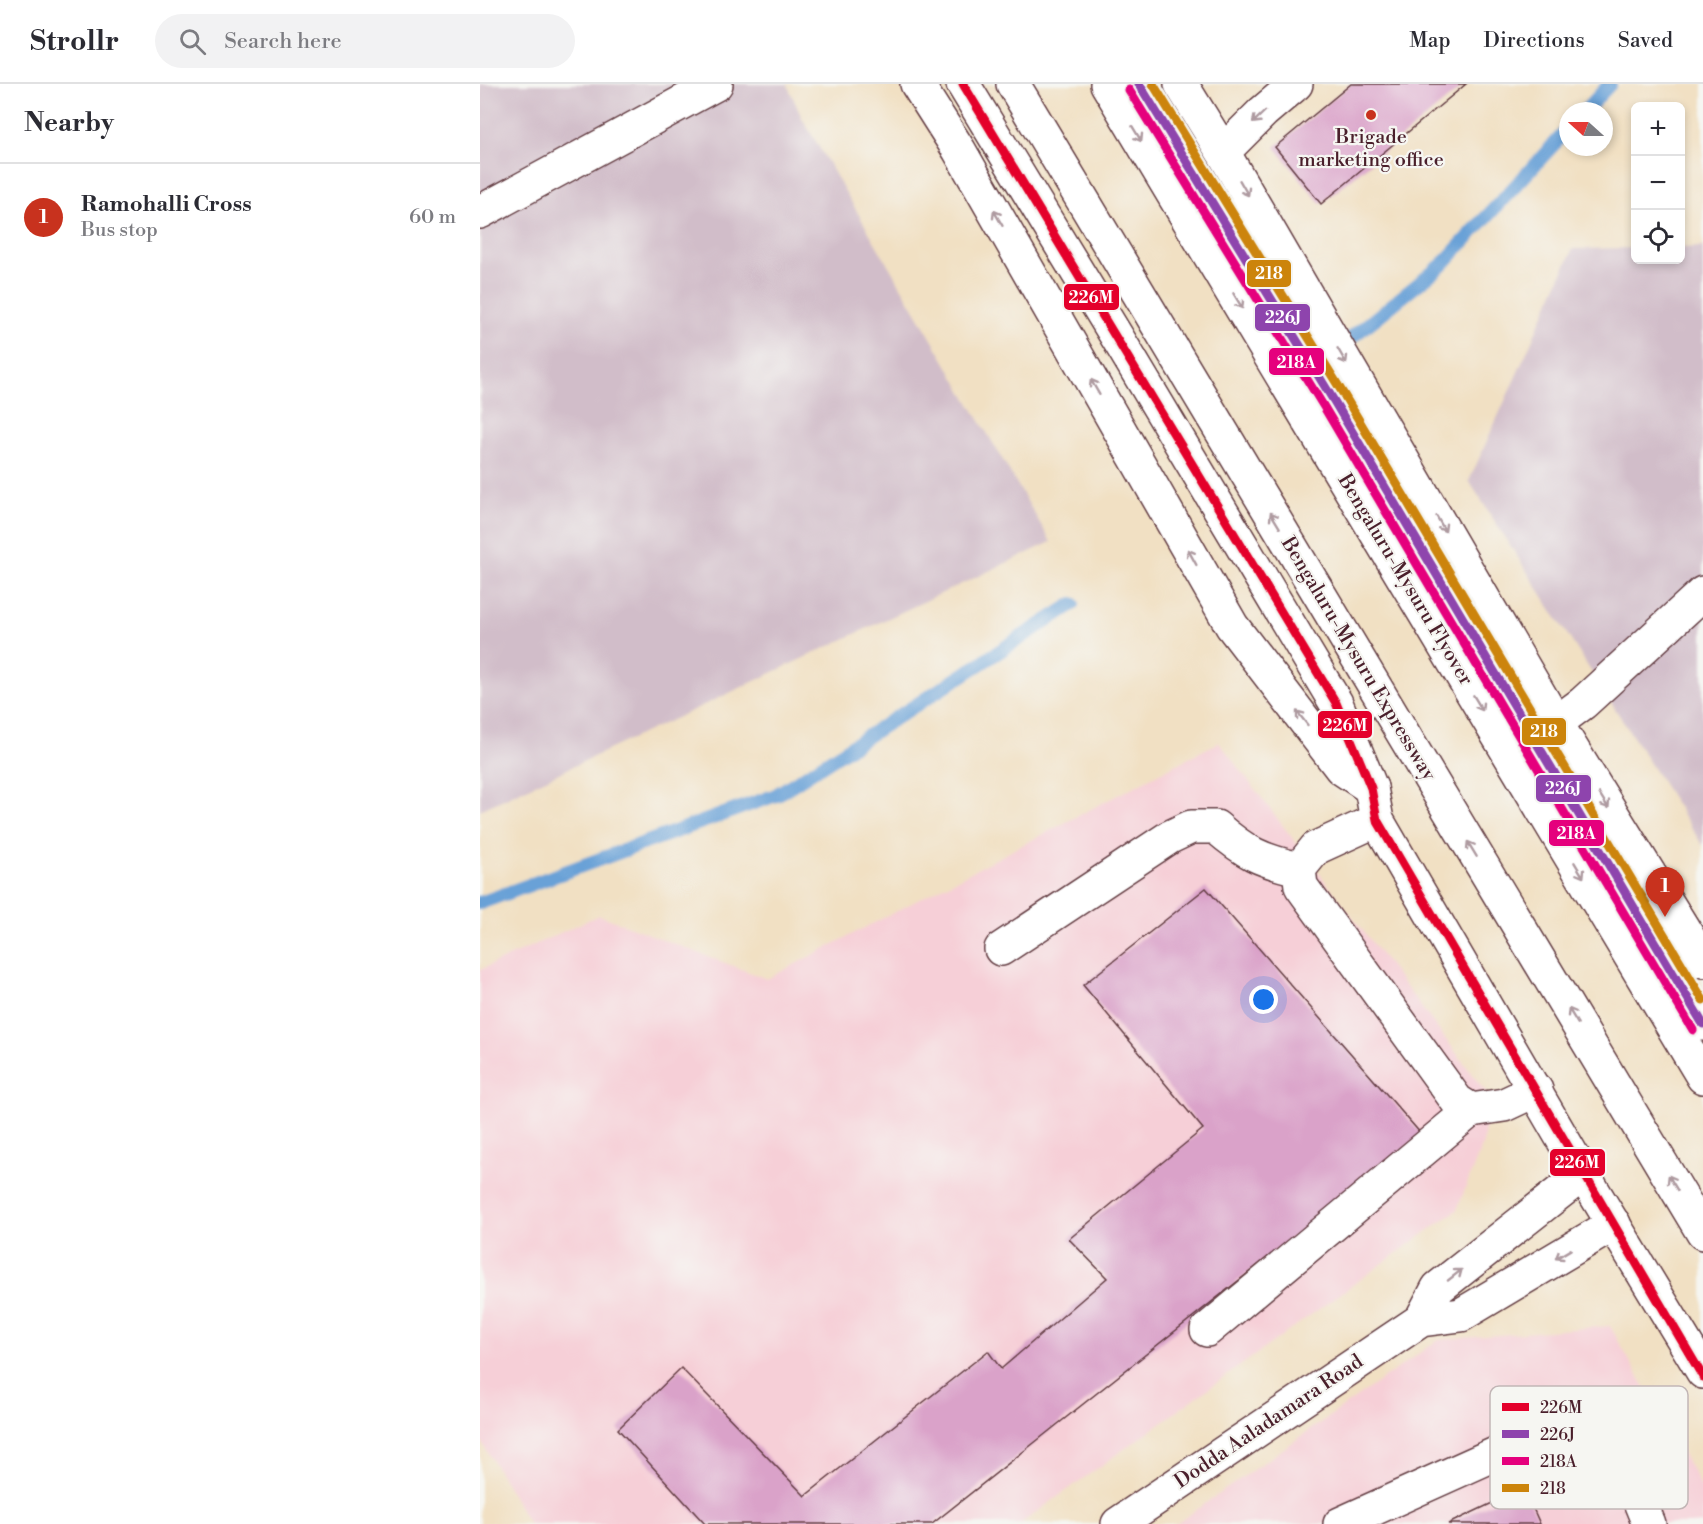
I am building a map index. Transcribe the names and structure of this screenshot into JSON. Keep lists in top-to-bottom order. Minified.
{"streets":{"main road":["Bengaluru-Mysuru Flyover","Bengaluru-Mysuru Expressway","Dodda Aaladamara Road"]},"places":["Brigade marketing office"],"lines":["transit line 226M","transit line 226J","transit line 218","transit line 218A"],"legend":["226M","226J","218A","218"],"north":"left","page":{"header":"Strollr","search":"Search here","nav":["Map","Directions","Saved"],"heading":"Nearby","map_buttons":["+","−"],"list":[{"mark":"1","name":"Ramohalli Cross","note":"Bus stop","value":"60 m"}],"pins":"1"}}
